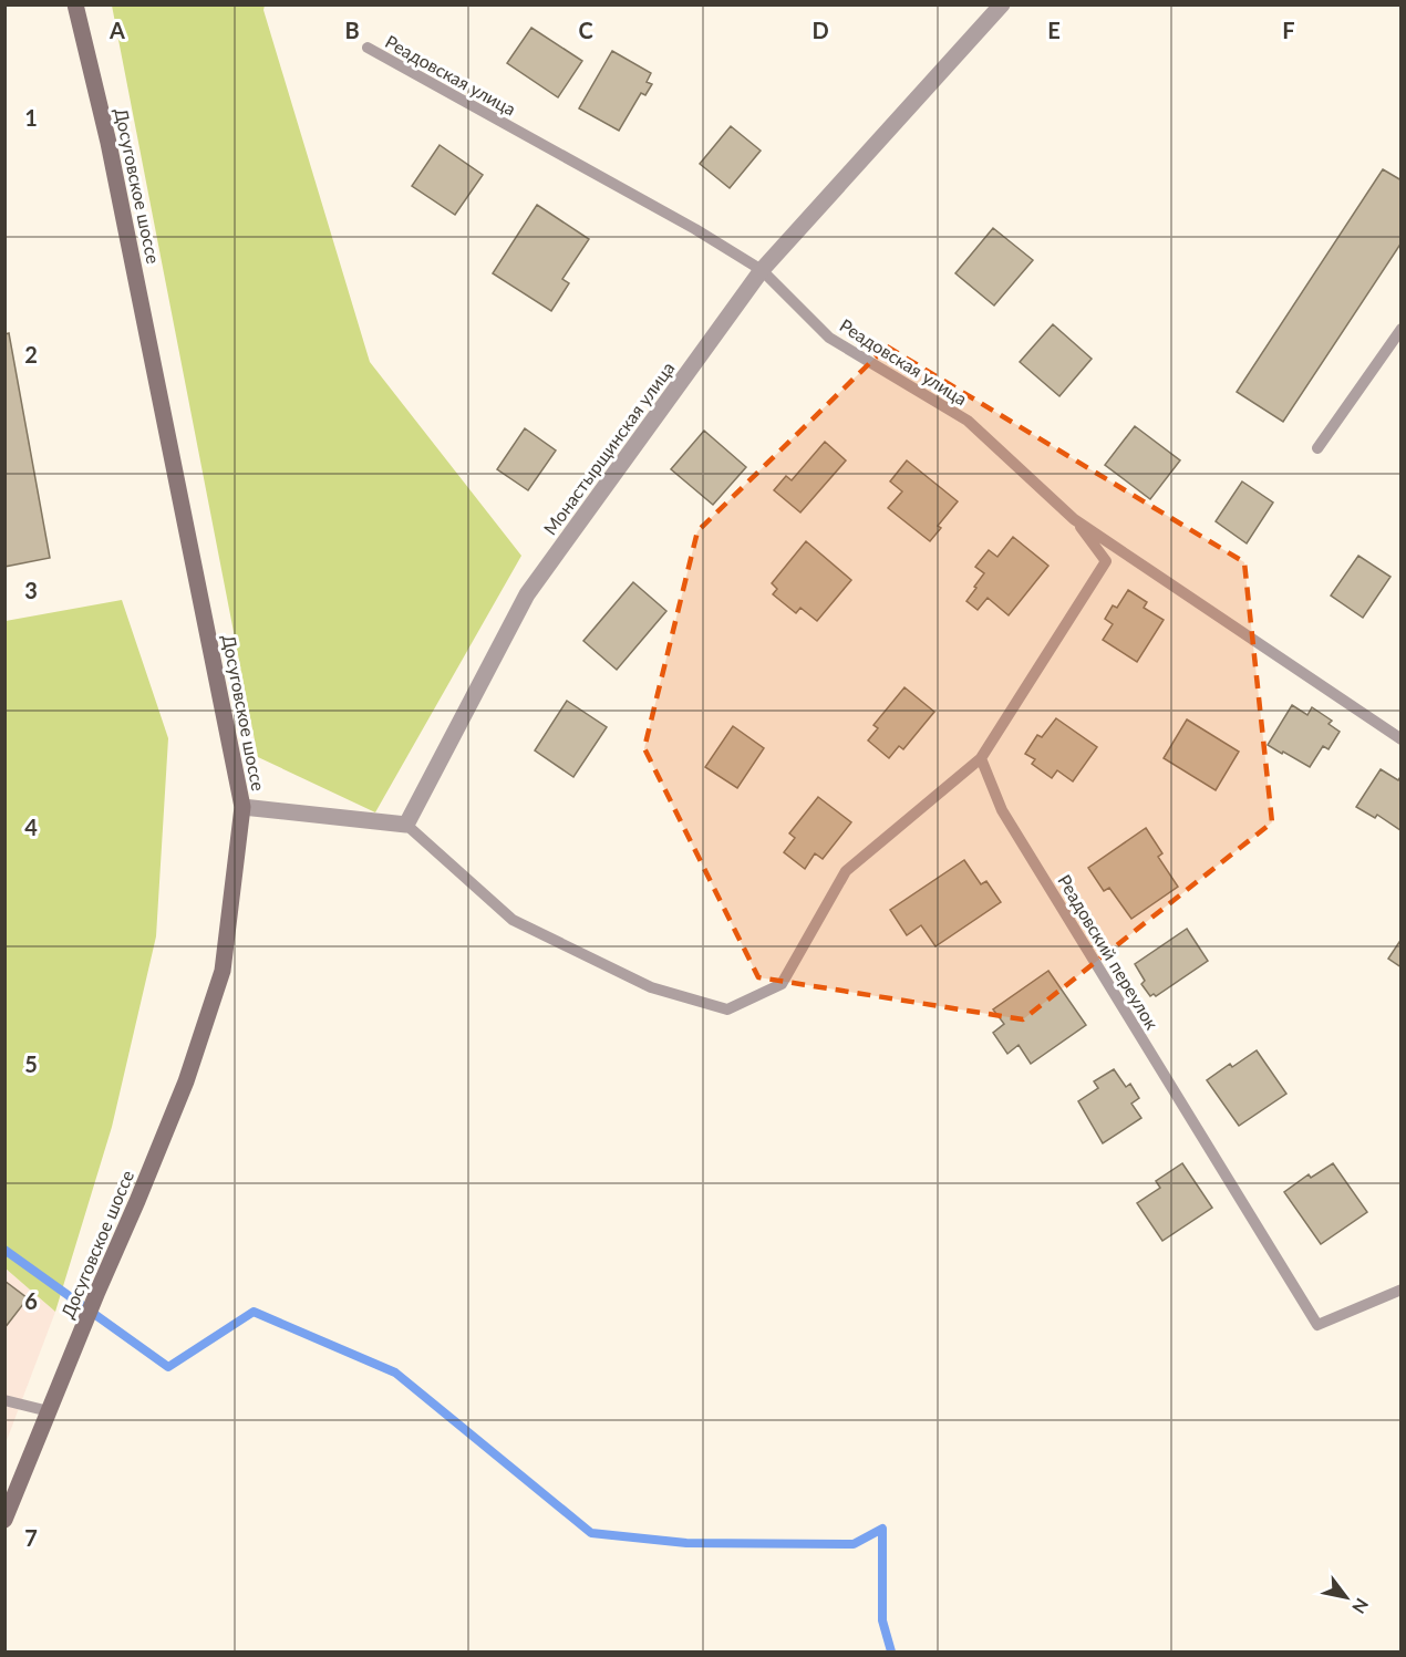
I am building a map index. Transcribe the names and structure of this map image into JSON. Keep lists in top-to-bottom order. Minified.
{"streets":{"main road":["Досуговское шоссе"],"street":["Монастырщинская улица"],"lane":["Реадовская улица","Реадовский переулок"]},"crossings":[["Реадовская улица","Монастырщинская улица"]],"north":"bottom right","grid":{"columns":["A","B","C","D","E","F"],"rows":["1","2","3","4","5","6","7"]}}
